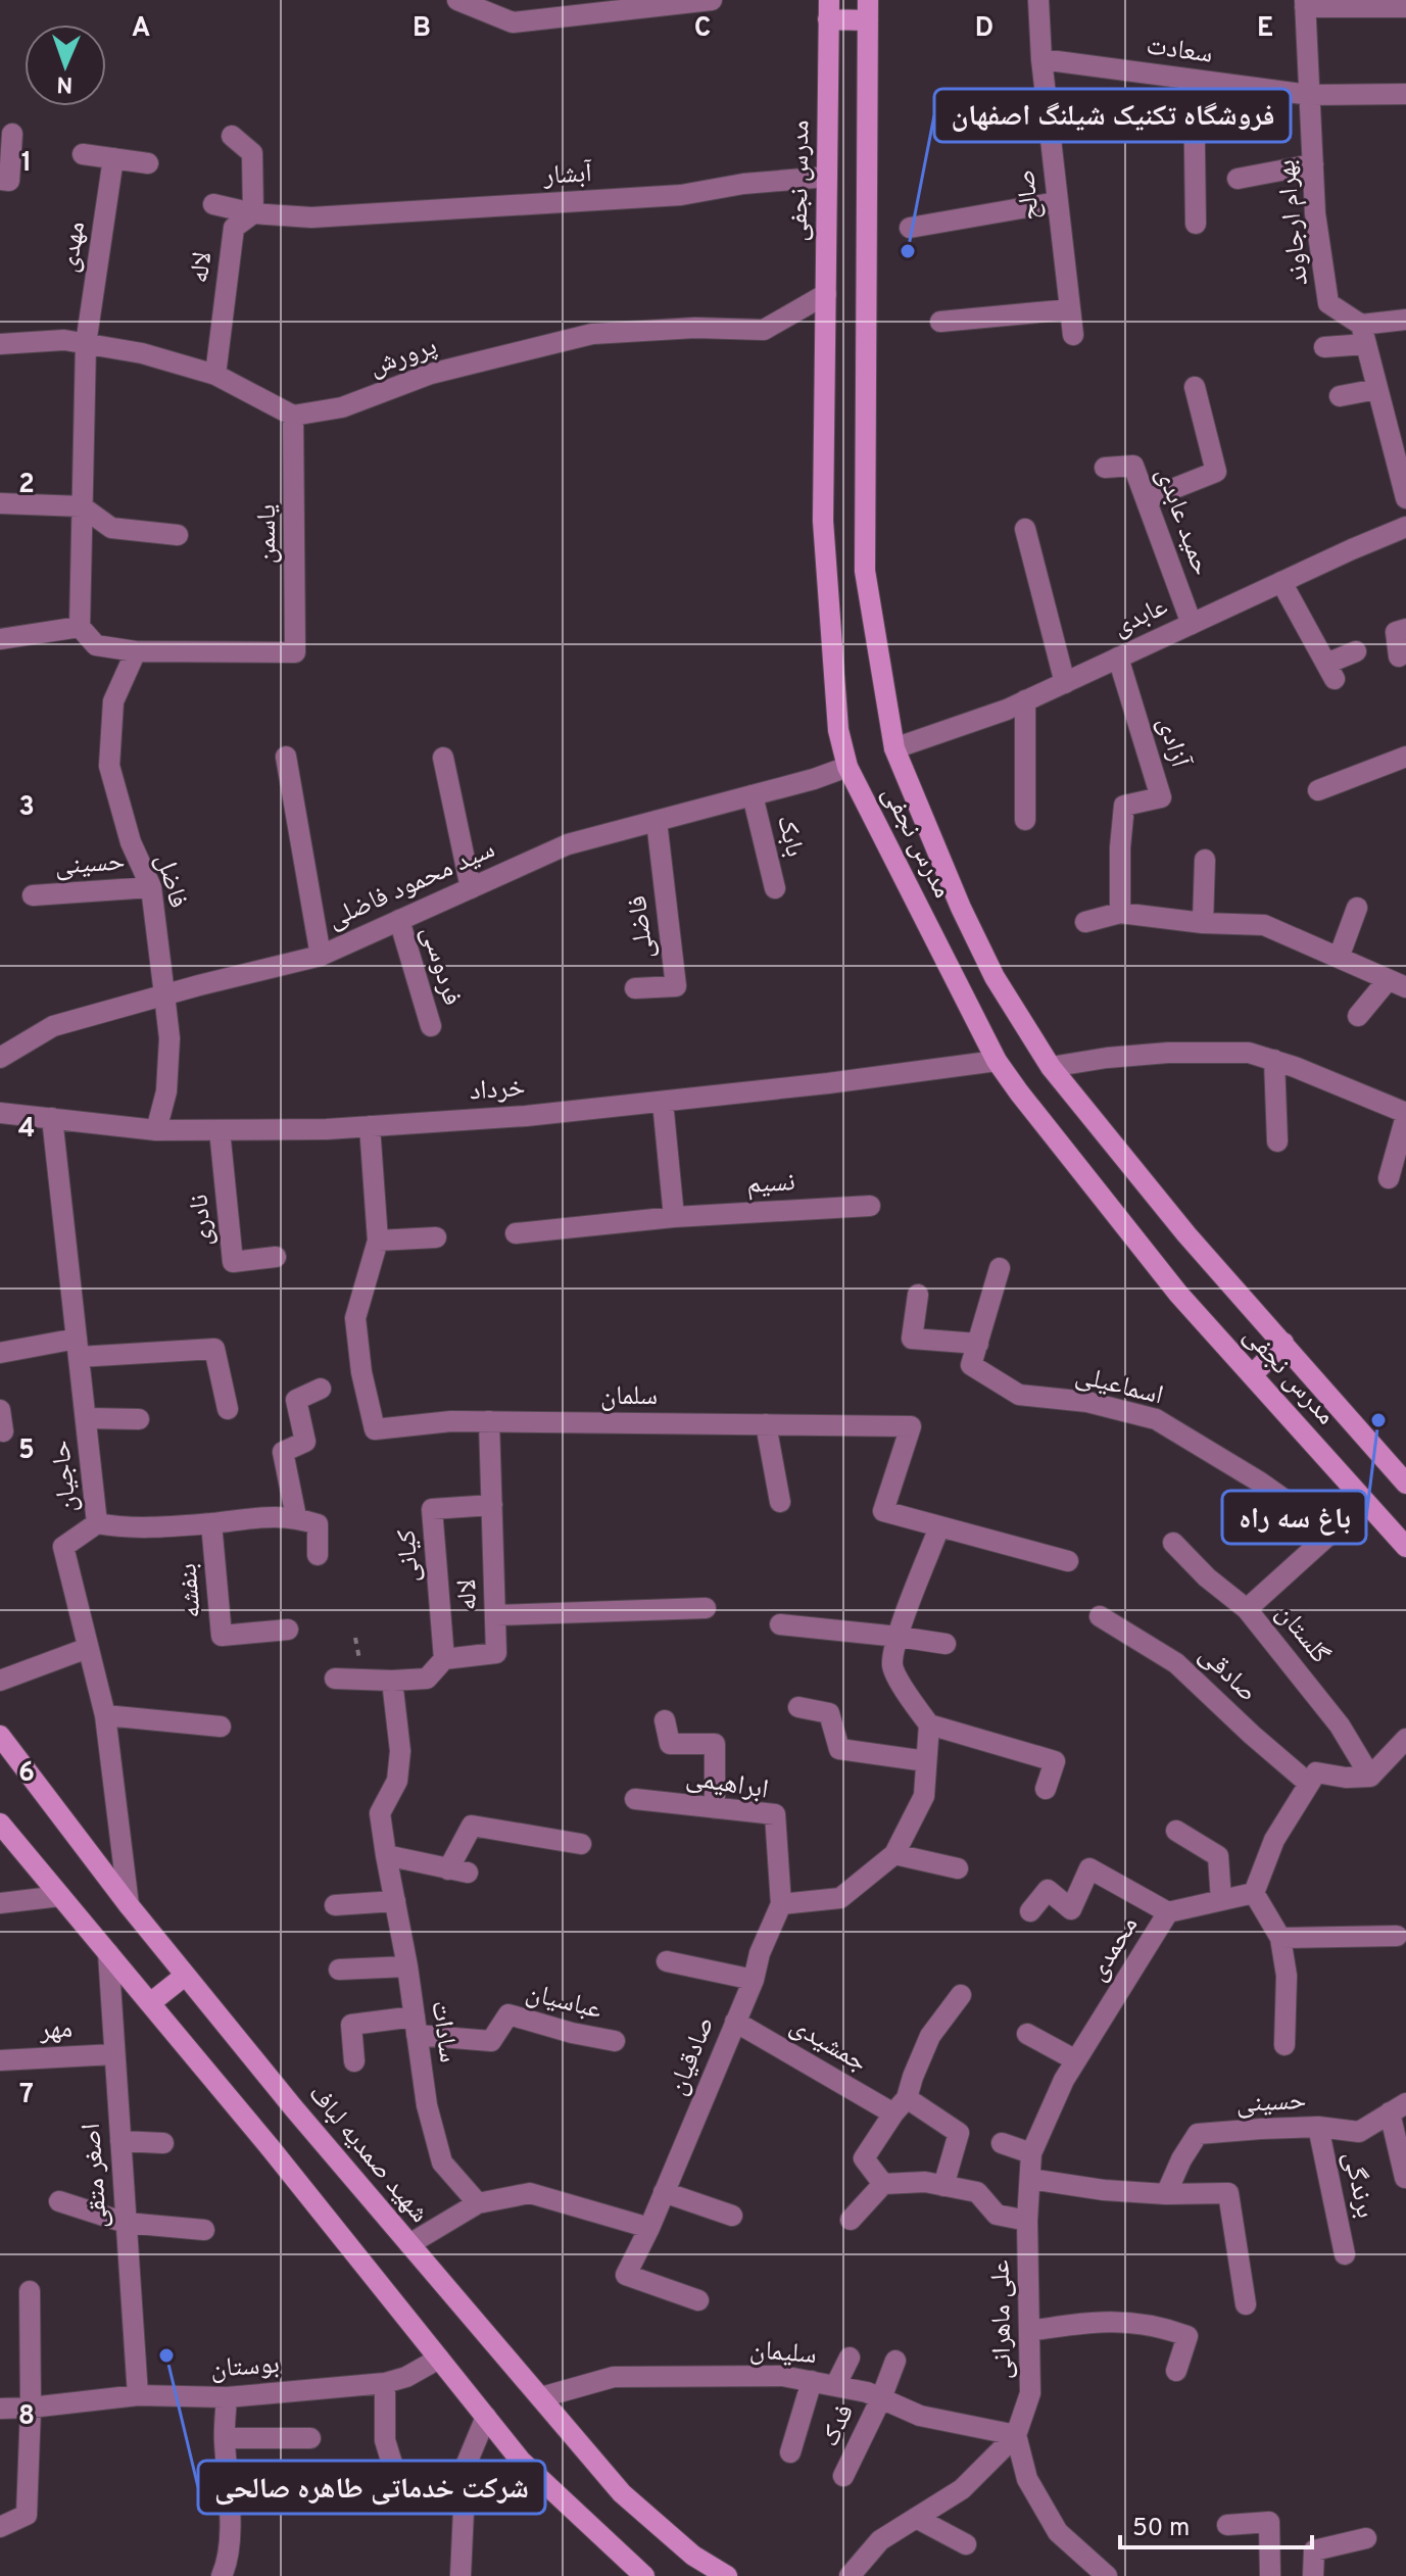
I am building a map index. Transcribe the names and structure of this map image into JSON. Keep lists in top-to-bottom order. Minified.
{"streets":{"main road":["مدرس نجفی","شهید صمدیه لباف"],"street":["سعادت","آبشار","صالح","بهرام ارجاوند","مهدی","لاله","پرورش","حمید عابدی","یاسمن","عابدی","آزادی","بابک","حسینی","فاضل","سید محمود فاضلی","فاضلی","فردوسی","خرداد","نسیم","نادری","اسماعیلی","سلمان","حاجیان","کیانی","بنفشه","گلستان","صادقی","ابراهیمی","محمدی","عباسیان","مهر","سادات","جمشیدی","صادقیان","اصغر متقی","برندگی","علی ماهرانی","سلیمان","بوستان","فدک"]},"crossings":[["سعادت","صالح"],["سعادت","بهرام ارجاوند"],["آبشار","مدرس نجفی"],["آبشار","لاله"],["مدرس نجفی","پرورش"],["مدرس نجفی","عابدی"],["مدرس نجفی","سید محمود فاضلی"],["مدرس نجفی","خرداد"],["لاله","سلمان"],["لاله","کیانی"],["لاله","سادات"],["پرورش","یاسمن"],["حمید عابدی","عابدی"],["یاسمن","فاضل"],["عابدی","آزادی"],["بابک","سید محمود فاضلی"],["حسینی","فاضل"],["حسینی","برندگی"],["فاضل","سید محمود فاضلی"],["فاضل","خرداد"],["سید محمود فاضلی","فاضلی"],["سید محمود فاضلی","فردوسی"],["خرداد","نادری"],["خرداد","سلمان"],["خرداد","حاجیان"],["اسماعیلی","گلستان"],["حاجیان","شهید صمدیه لباف"],["ابراهیمی","صادقیان"],["محمدی","علی ماهرانی"],["عباسیان","سادات"],["مهر","اصغر متقی"],["جمشیدی","صادقیان"],["شهید صمدیه لباف","سلیمان"],["اصغر متقی","بوستان"],["علی ماهرانی","سلیمان"],["سلیمان","فدک"]],"places":["فروشگاه تکنیک شیلنگ اصفهان","باغ سه راه","شرکت خدماتی طاهره صالحی"],"scale_bar":"50 m","north":"bottom","grid":{"columns":["A","B","C","D","E"],"rows":["1","2","3","4","5","6","7","8"]}}
